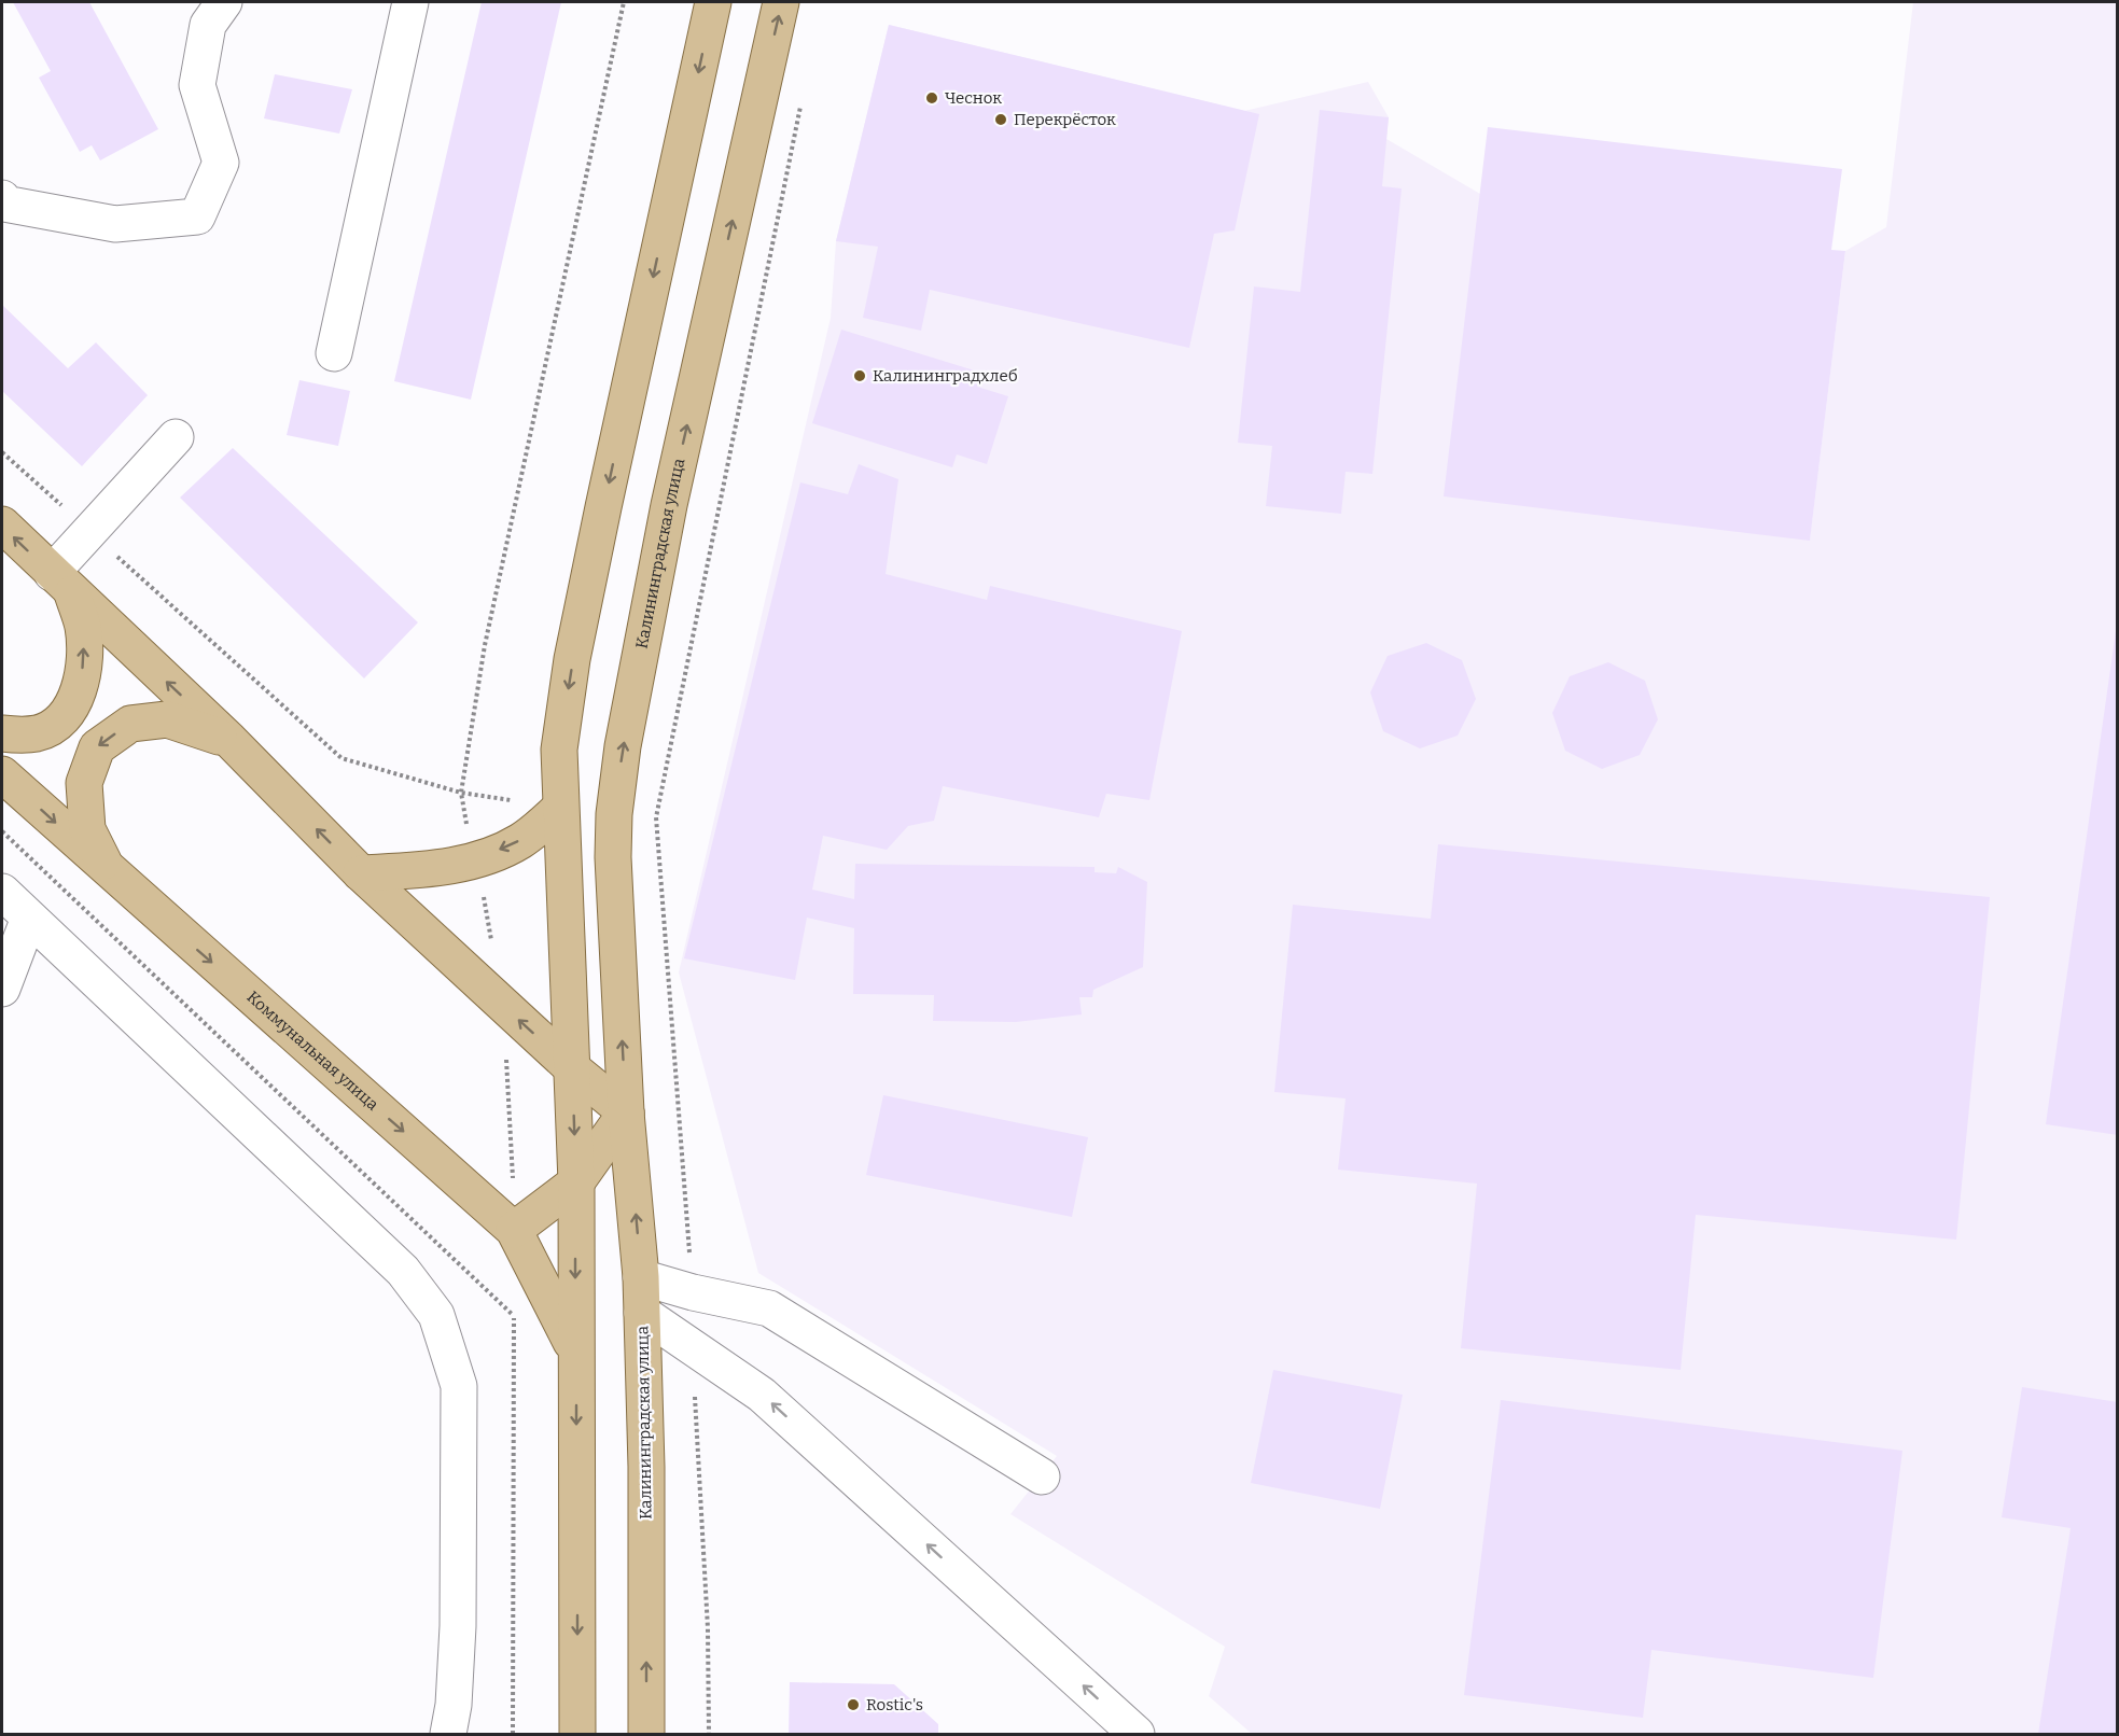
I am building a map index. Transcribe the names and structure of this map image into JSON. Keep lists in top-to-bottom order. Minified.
{"streets":{"main road":["Калининградская улица","Коммунальная улица"]},"places":["Чеснок","Перекрёсток","Калининградхлеб","Rostic's"]}
